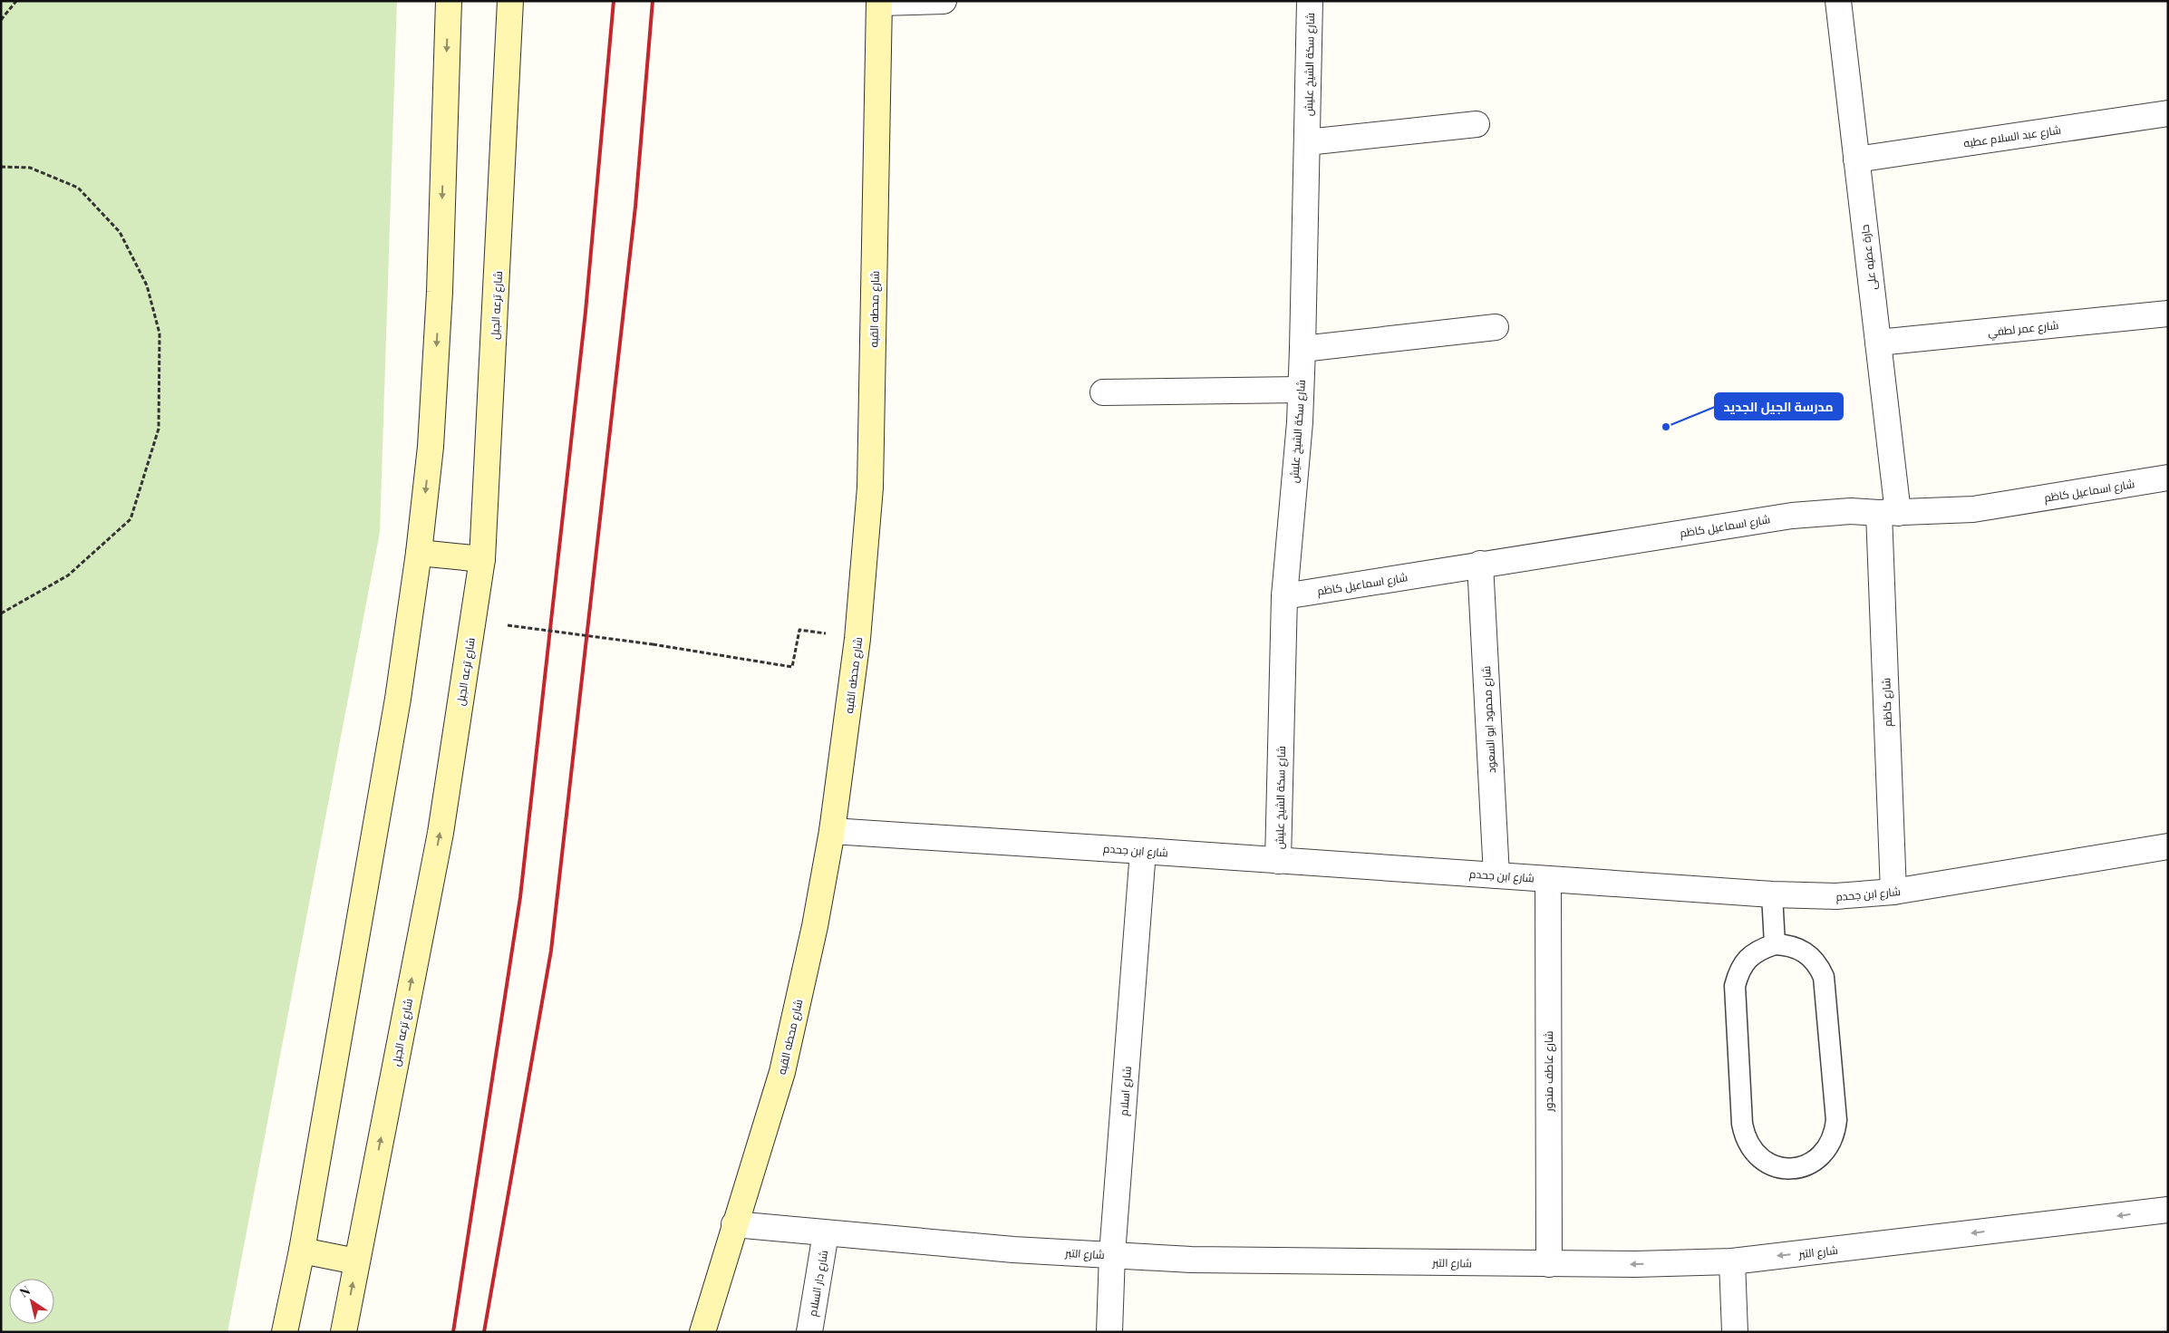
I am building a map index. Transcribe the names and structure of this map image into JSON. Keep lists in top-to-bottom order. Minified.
{"streets":{"main road":["شارع ترعه الجبل","شارع محطه القبه"],"street":["شارع سكة الشيخ عليش","شارع عبد السلام عطيه","حارة عطيه على","شارع عمر لطفي","شارع اسماعيل كاظم","شارع كاظم","شارع محمود ابو السعود","شارع ابن جحدم","شارع عاطف مندور","شارع اسلام","شارع التبر","شارع دار السلام"]},"crossings":[["شارع سكة الشيخ عليش","شارع اسماعيل كاظم"],["شارع سكة الشيخ عليش","شارع ابن جحدم"],["شارع عبد السلام عطيه","حارة عطيه على"],["حارة عطيه على","شارع عمر لطفي"],["حارة عطيه على","شارع اسماعيل كاظم"],["حارة عطيه على","شارع كاظم"],["شارع محطه القبه","شارع ابن جحدم"],["شارع محطه القبه","شارع التبر"],["شارع اسماعيل كاظم","شارع كاظم"],["شارع اسماعيل كاظم","شارع محمود ابو السعود"],["شارع كاظم","شارع ابن جحدم"],["شارع محمود ابو السعود","شارع ابن جحدم"],["شارع ابن جحدم","شارع عاطف مندور"],["شارع ابن جحدم","شارع اسلام"],["شارع عاطف مندور","شارع التبر"],["شارع اسلام","شارع التبر"],["شارع التبر","شارع دار السلام"]],"one_way":["شارع التبر"],"places":["مدرسة الجيل الجديد"],"north":"top left"}
